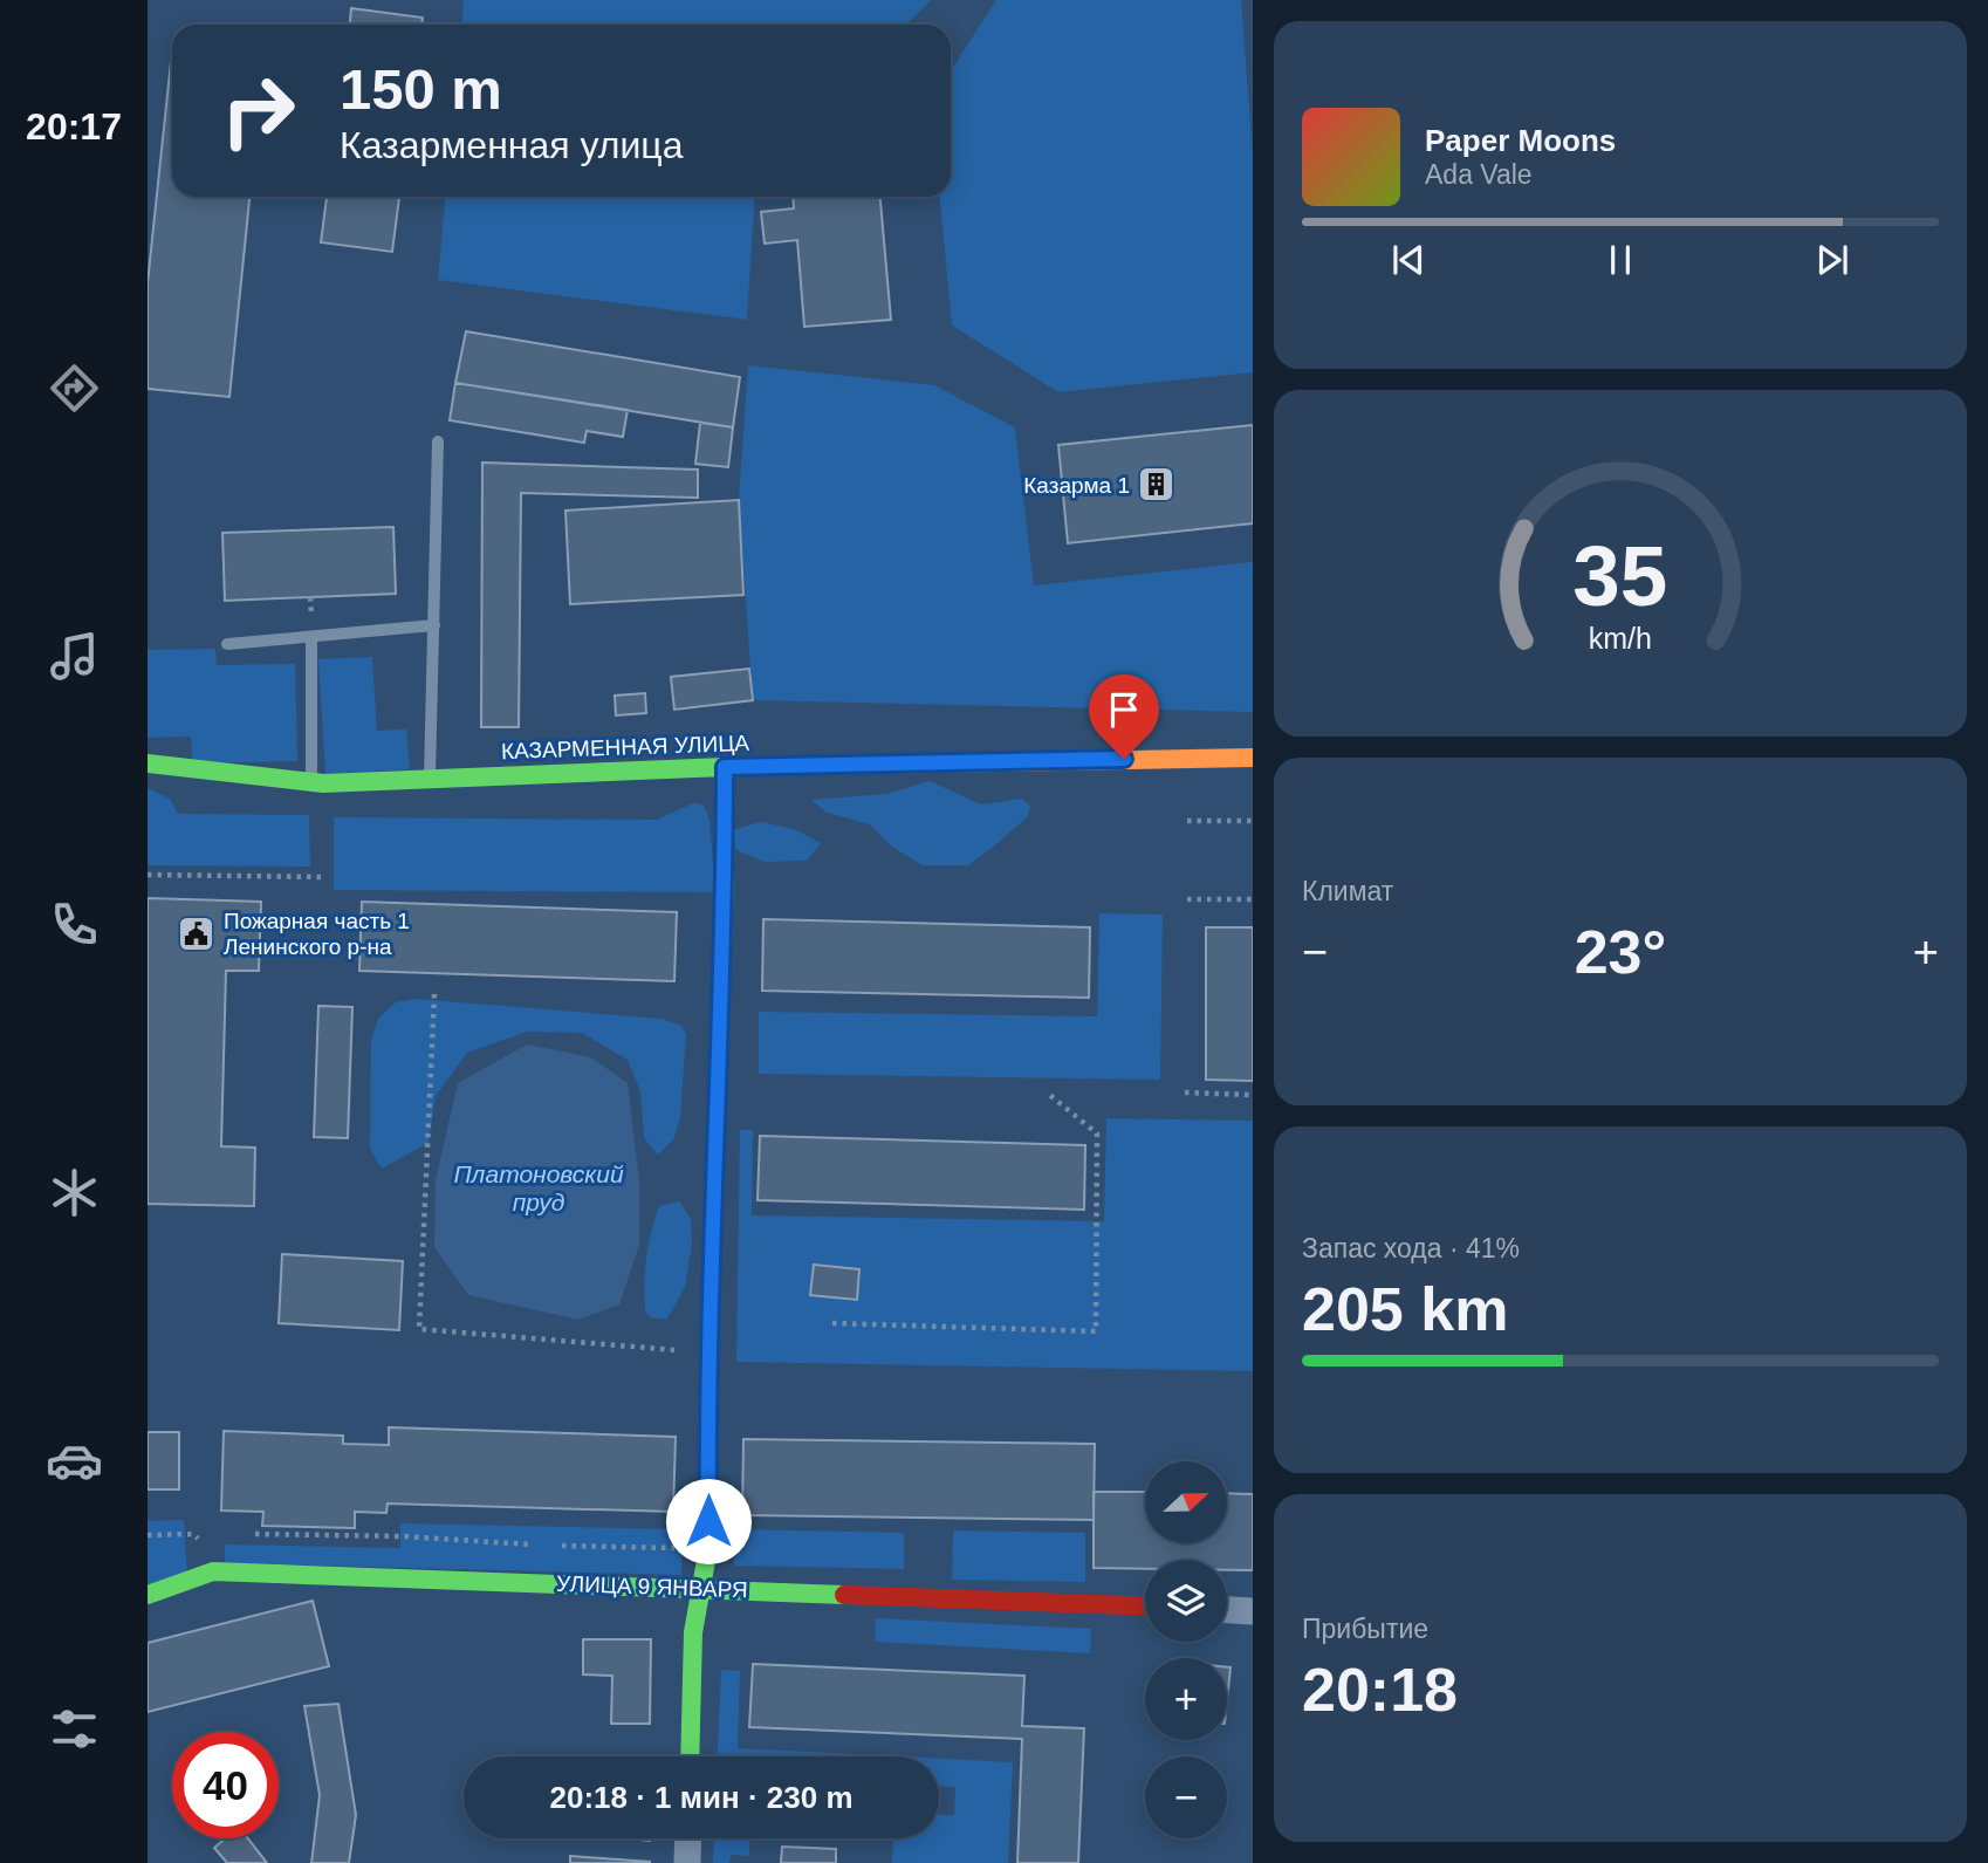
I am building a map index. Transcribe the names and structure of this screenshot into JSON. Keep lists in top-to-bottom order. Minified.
{"streets":{"street":["КАЗАРМЕННАЯ УЛИЦА","УЛИЦА 9 ЯНВАРЯ"]},"water":["Платоновский пруд"],"places":{"building":["Казарма 1"],"public building":["Пожарная часть 1 Ленинского р-на"]},"north":"right","page":{"tabs":"20:17","turn":["150 m","Казарменная улица"],"song":["Paper Moons","Ada Vale"],"tile":["Климат",["Запас хода · 41%","205 km"],["Прибытие","20:18"]],"heat":["−","23°","+"],"map_buttons":["+","−"],"limit":"40","trip":"20:18 · 1 мин · 230 m","gauge":["35","km/h"]}}
